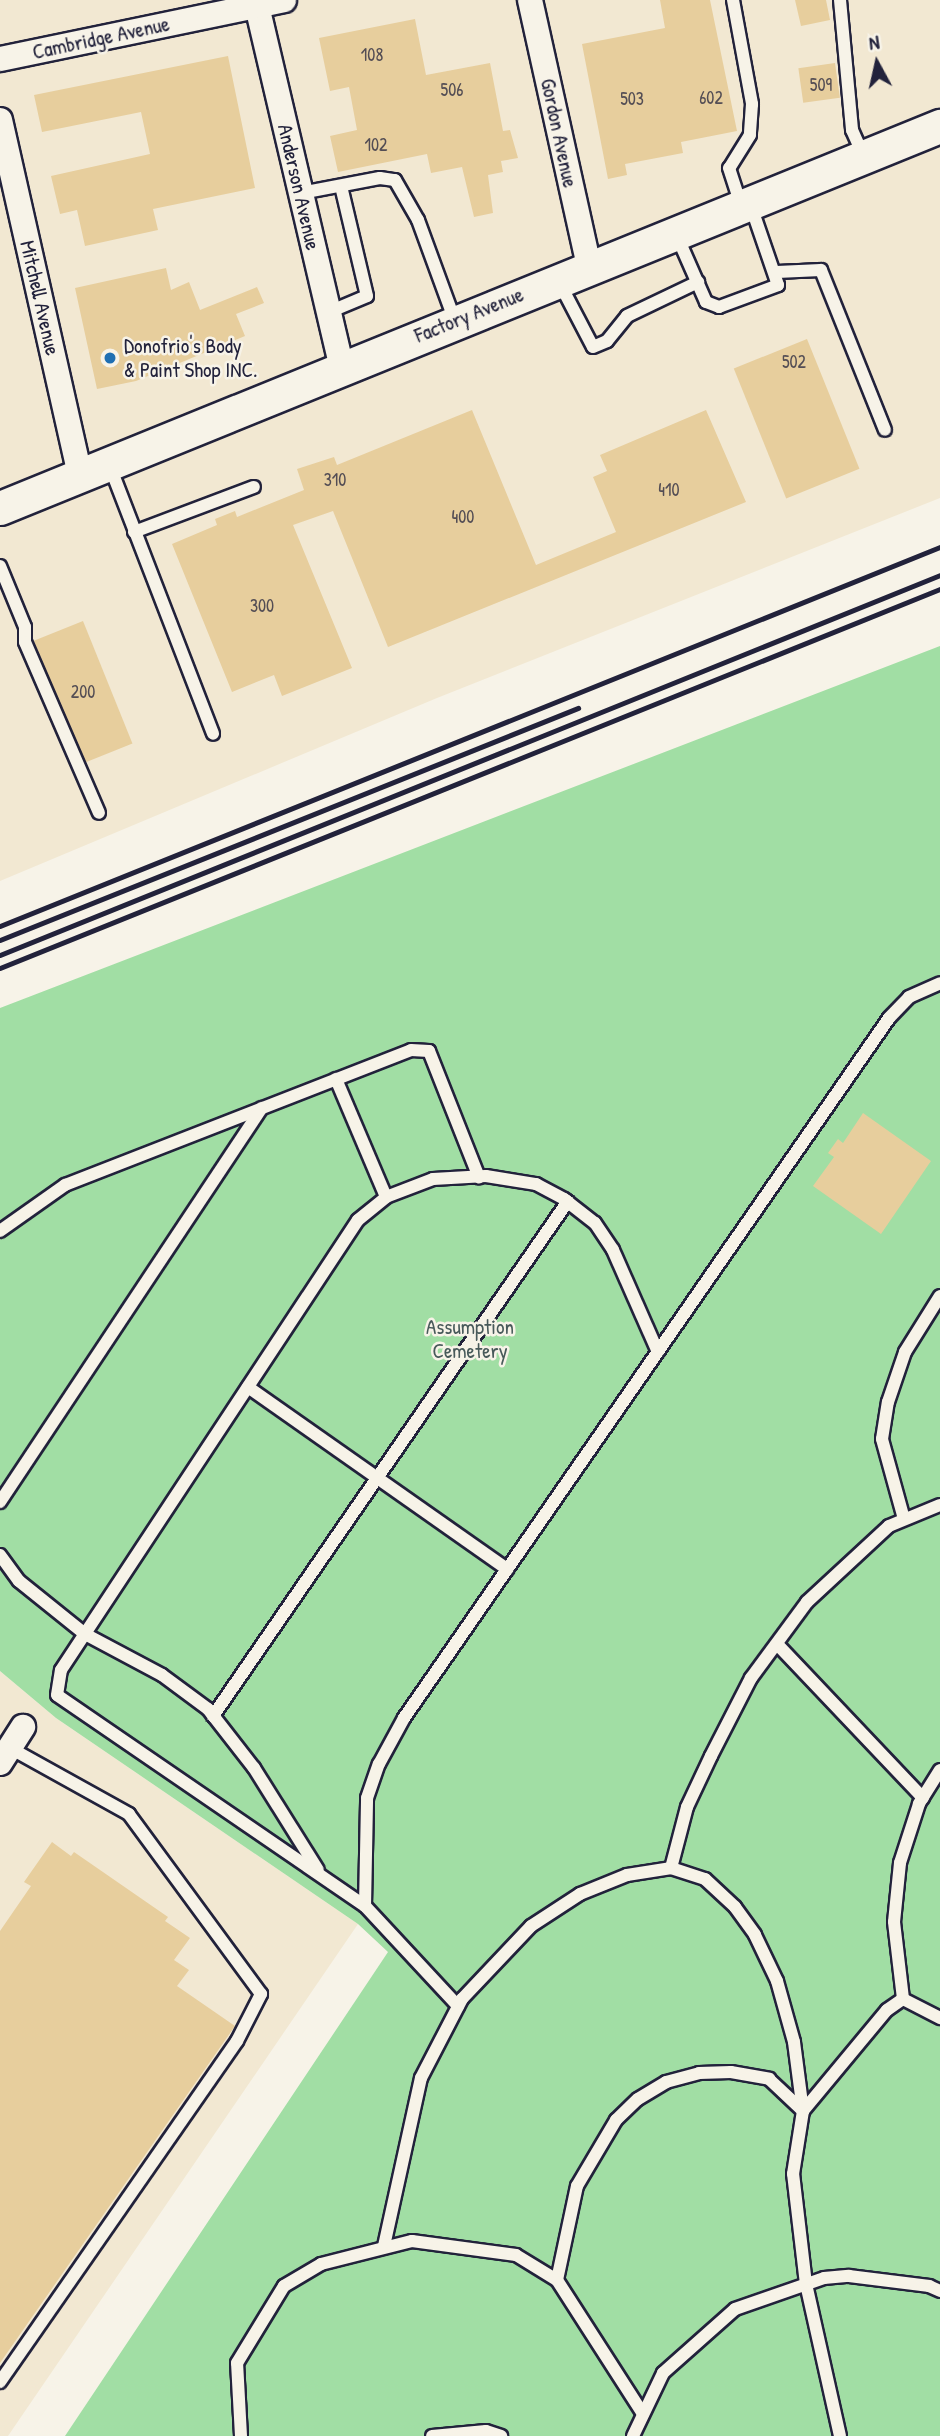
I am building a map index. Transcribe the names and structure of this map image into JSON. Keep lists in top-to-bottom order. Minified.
{"streets":{"street":["Cambridge Avenue","Gordon Avenue","Anderson Avenue","Mitchell Avenue","Factory Avenue"]},"crossings":[["Cambridge Avenue","Anderson Avenue"],["Gordon Avenue","Factory Avenue"],["Anderson Avenue","Factory Avenue"],["Mitchell Avenue","Factory Avenue"]],"parks":["Assumption Cemetery"],"places":["Donofrio's Body & Paint Shop INC."],"house_numbers":["108","509","506","602","503","102","502","310","410","400","300","200"],"north":"top"}
